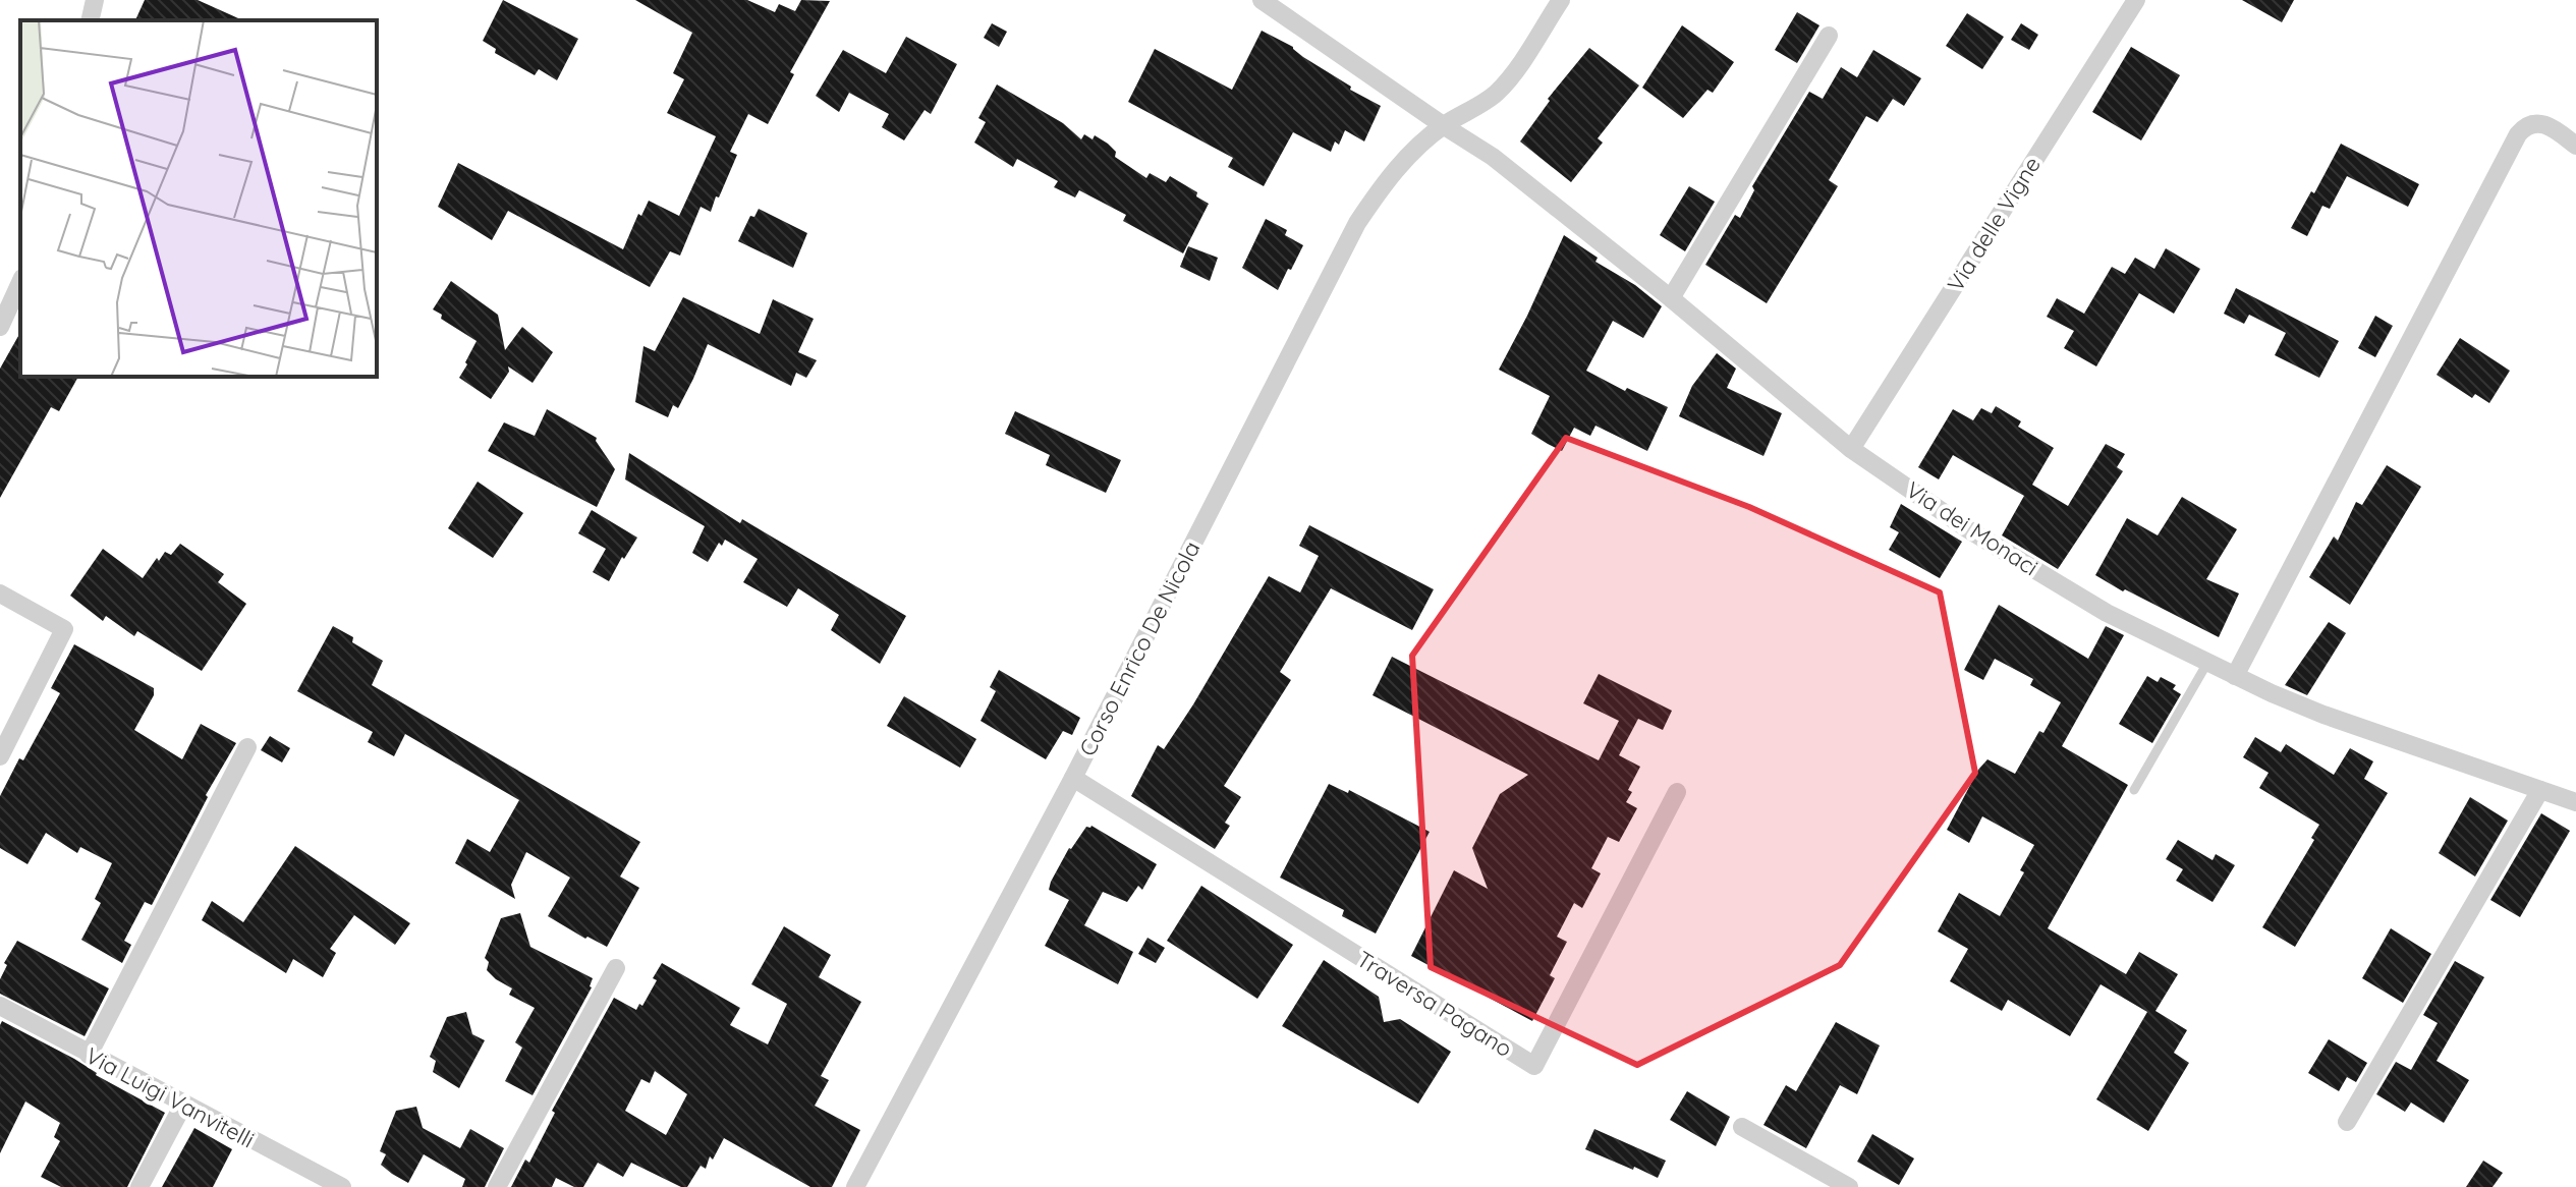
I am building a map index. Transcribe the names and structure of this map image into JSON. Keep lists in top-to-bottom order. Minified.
{"streets":{"street":["Via delle Vigne","Via dei Monaci","Corso Enrico De Nicola","Traversa Pagano","Via Luigi Vanvitelli"]},"crossings":[["Via delle Vigne","Via dei Monaci"],["Via dei Monaci","Corso Enrico De Nicola"],["Corso Enrico De Nicola","Traversa Pagano"]]}
